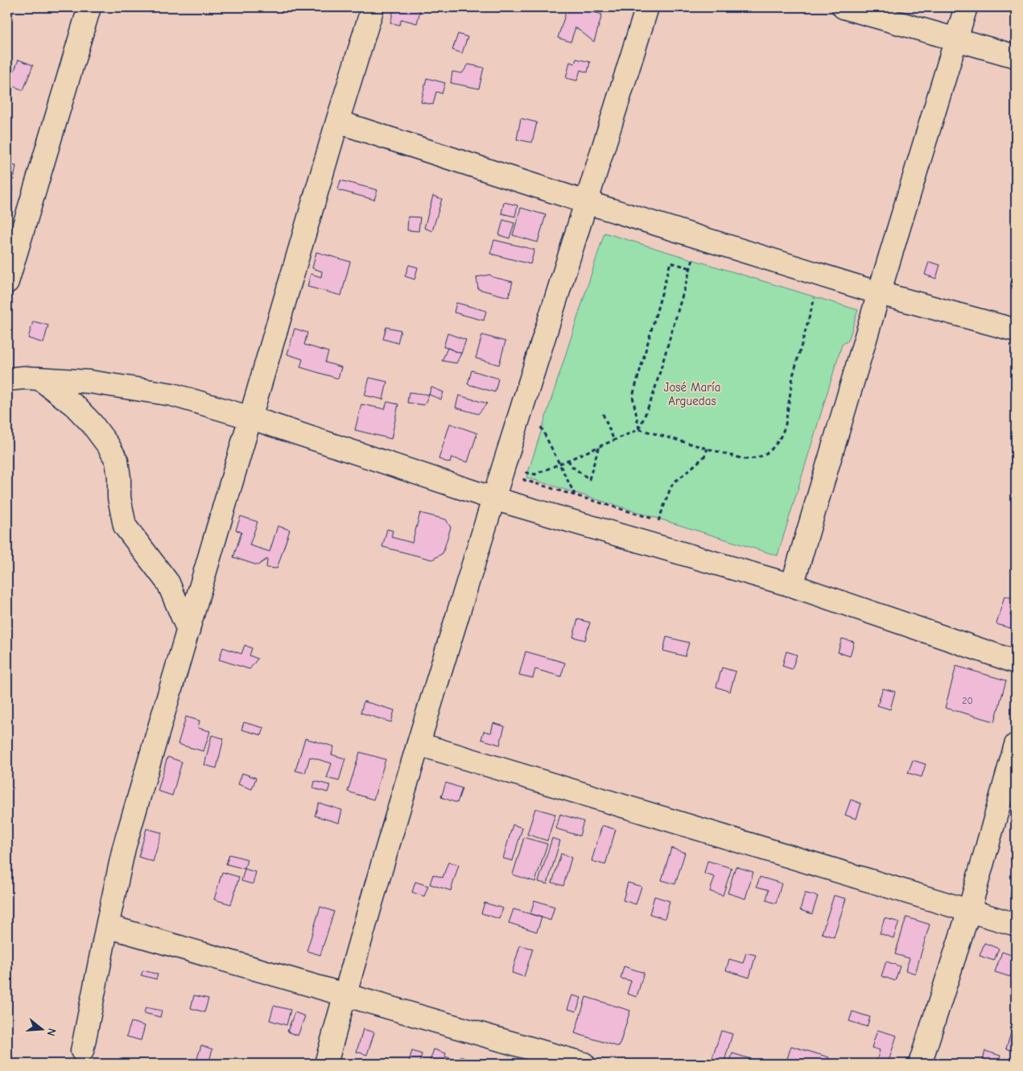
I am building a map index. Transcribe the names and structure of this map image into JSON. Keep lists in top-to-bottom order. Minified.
{"parks":["José María Arguedas"],"house_numbers":["20"],"north":"right"}
